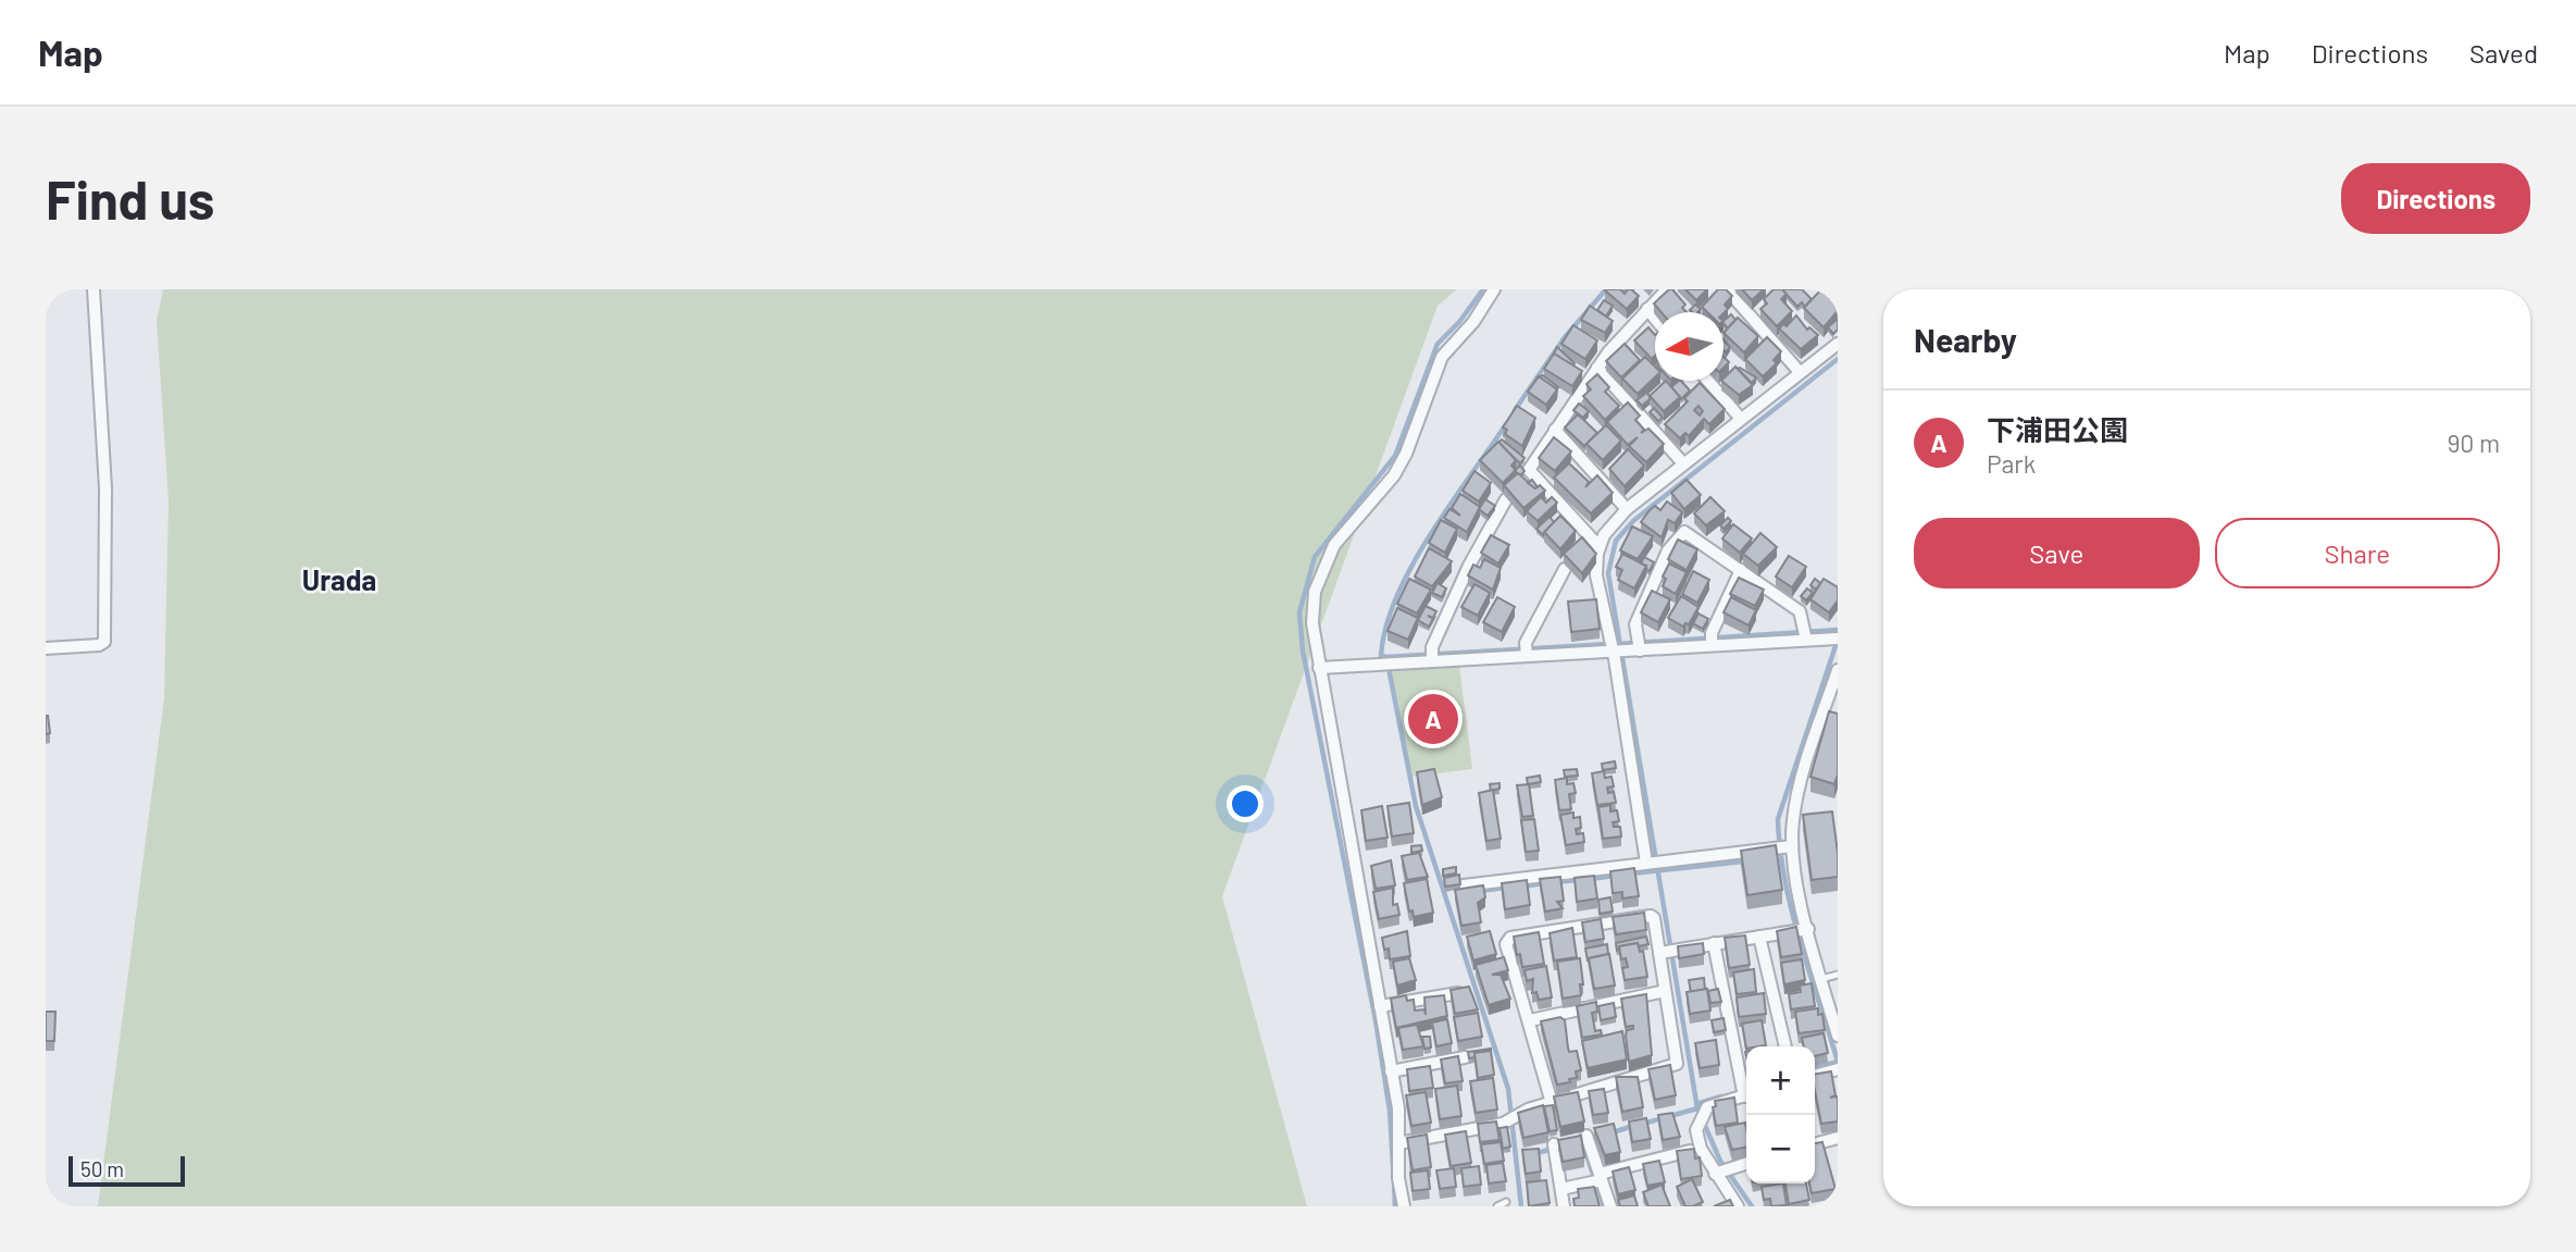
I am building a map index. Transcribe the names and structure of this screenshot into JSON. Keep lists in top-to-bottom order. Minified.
{"districts":["Urada"],"scale_bar":"50 m","north":"left","page":{"header":"Map","nav":["Map","Directions","Saved"],"buttons":["Directions",["Save","Share"]],"title":"Find us","heading":"Nearby","list":[{"mark":"A","name":"下浦田公園","note":"Park","value":"90 m"}],"pins":"A","map_buttons":["+","−"],"scale":"50 m"}}
